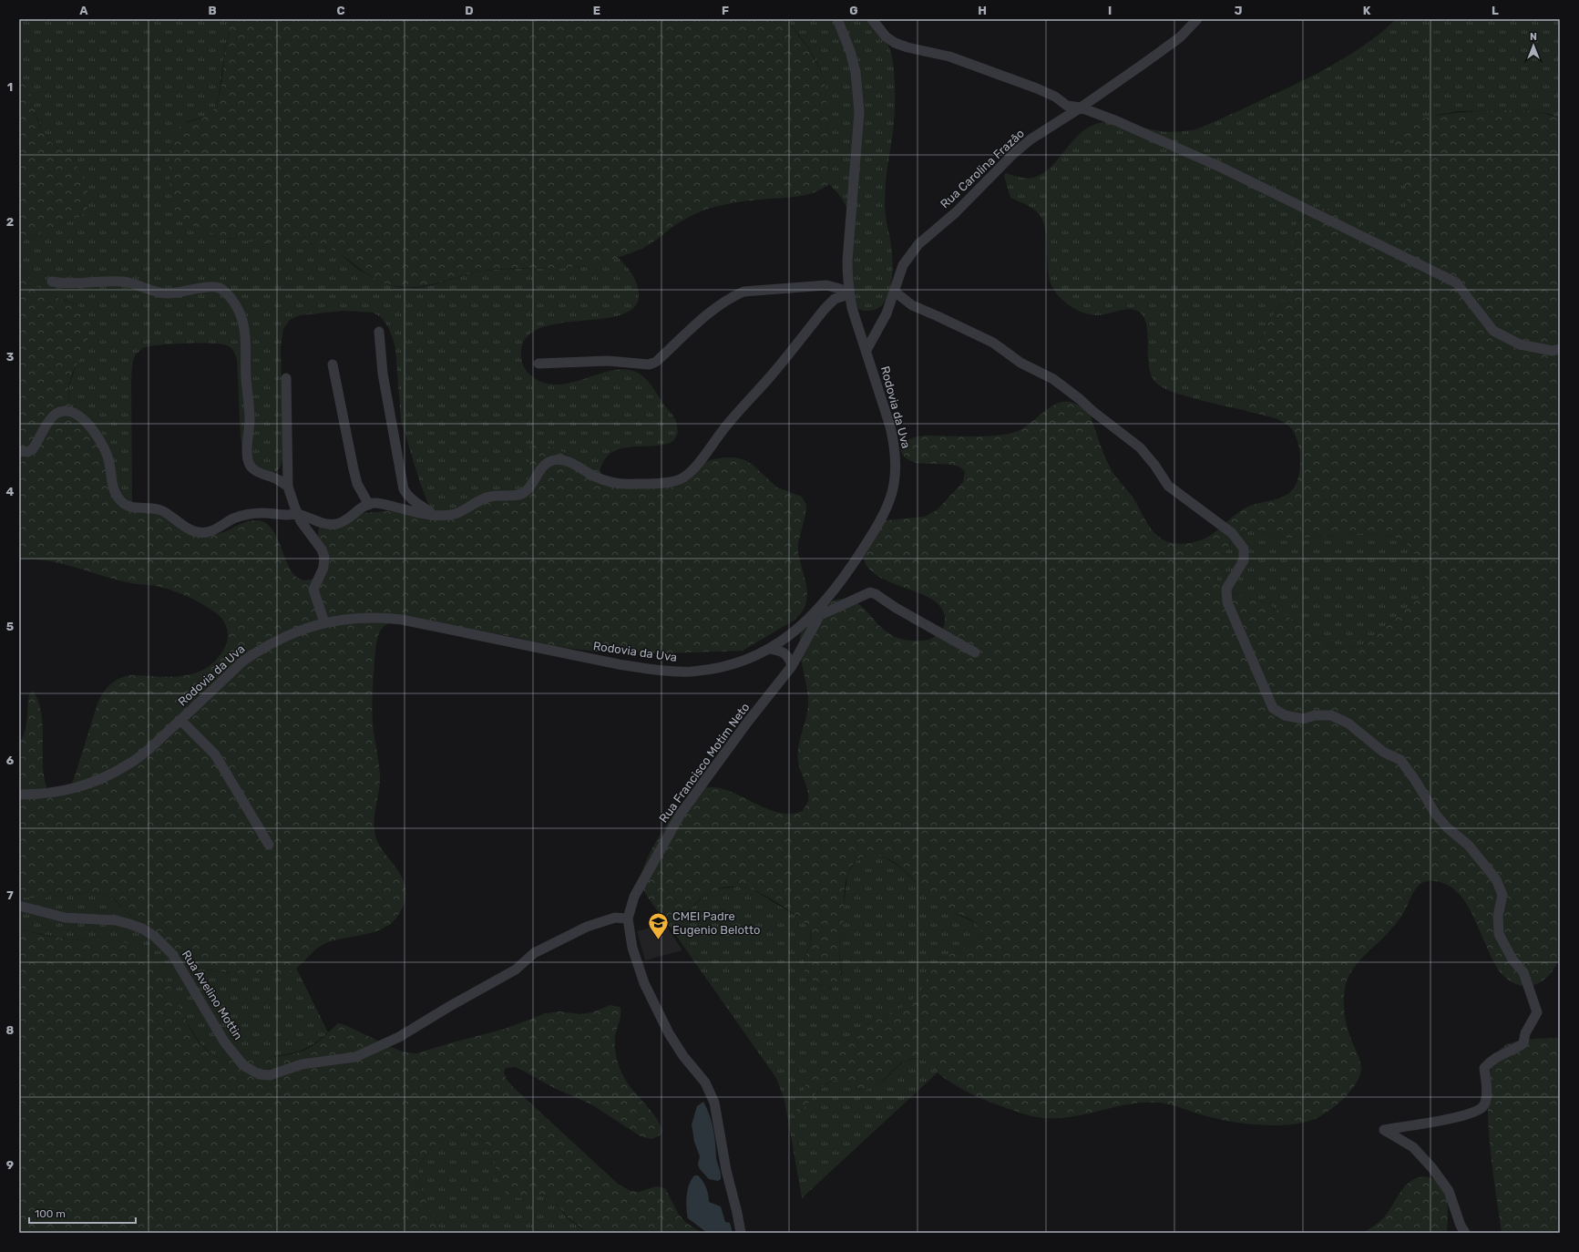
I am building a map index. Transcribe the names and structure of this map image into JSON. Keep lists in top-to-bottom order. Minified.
{"streets":{"street":["Rua Carolina Frazão","Rodovia da Uva","Rua Francisco Motim Neto","Rua Avelino Mottin"]},"crossings":[["Rua Carolina Frazão","Rodovia da Uva"],["Rodovia da Uva","Rua Francisco Motim Neto"],["Rua Francisco Motim Neto","Rua Avelino Mottin"]],"places":{"school or university":["CMEI Padre Eugenio Belotto"]},"scale_bar":"100 m","north":"top","grid":{"columns":["A","B","C","D","E","F","G","H","I","J","K","L"],"rows":["1","2","3","4","5","6","7","8","9"]}}
